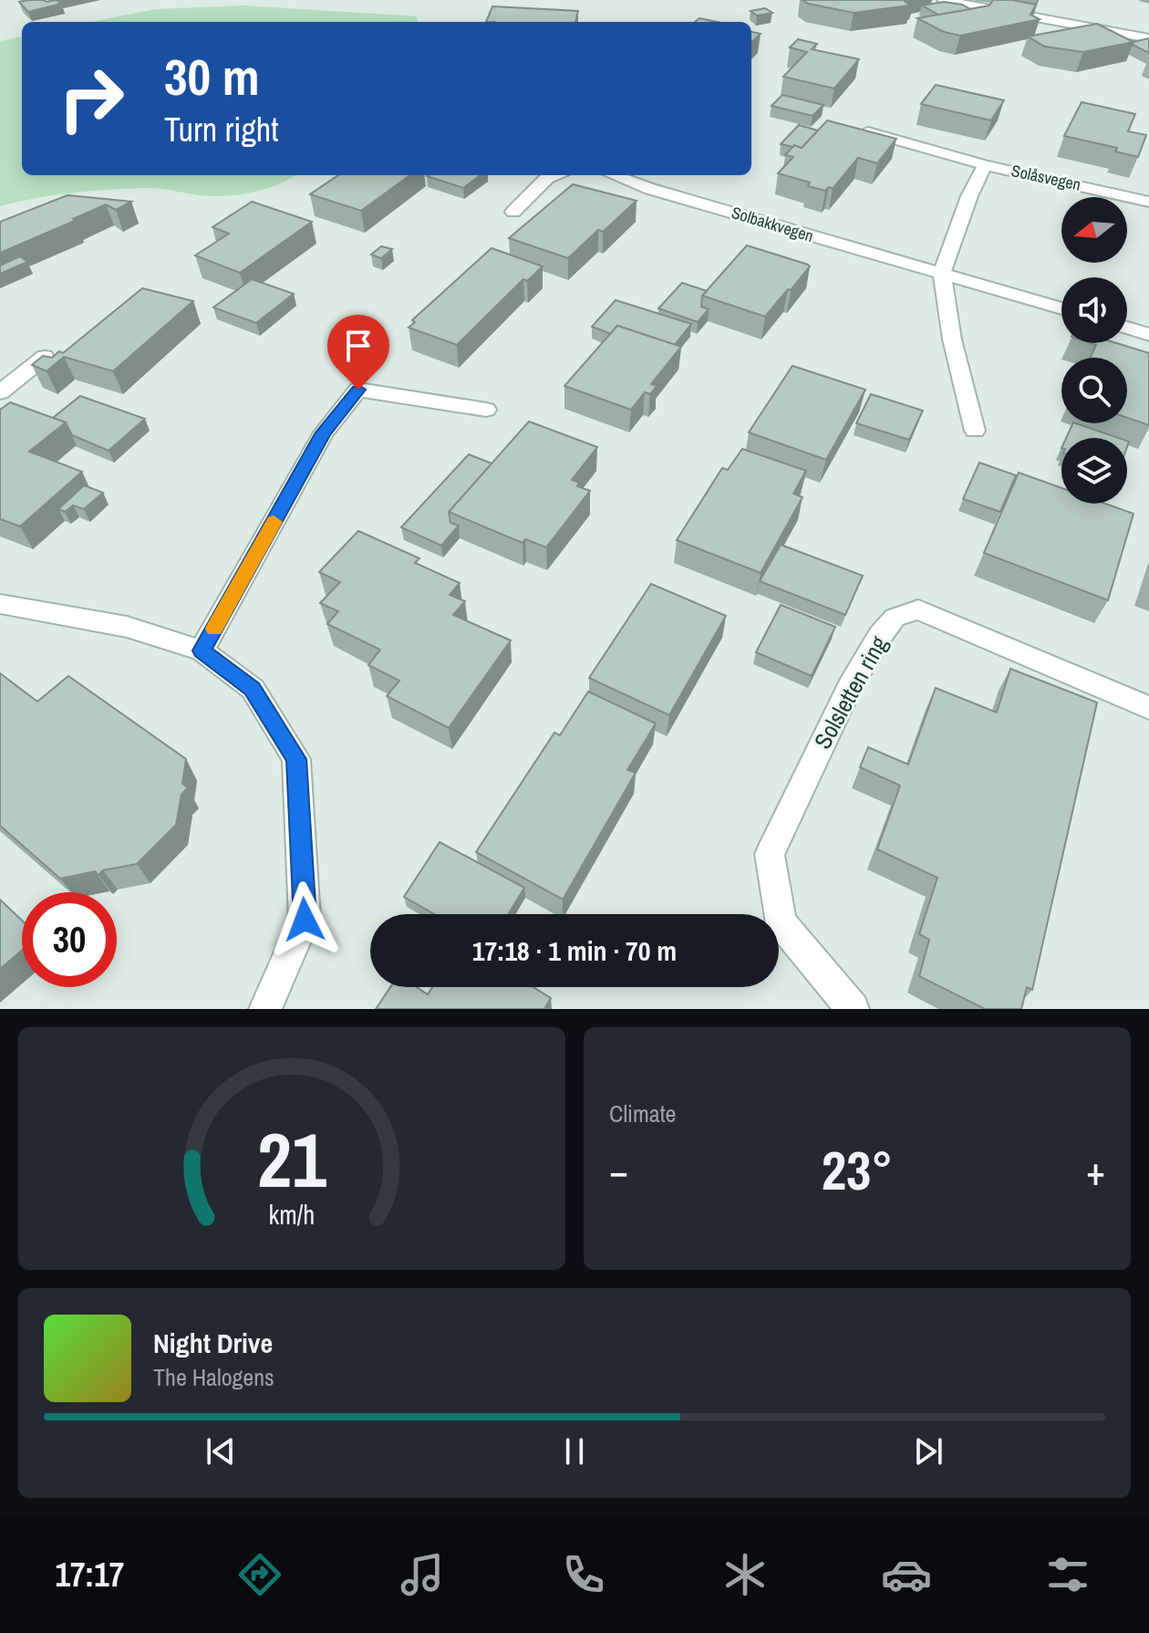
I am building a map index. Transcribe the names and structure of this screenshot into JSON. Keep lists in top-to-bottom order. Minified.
{"streets":{"street":["Solåsvegen","Solbakkvegen","Solsletten ring"]},"crossings":[["Solåsvegen","Solbakkvegen"]],"north":"left","page":{"turn":["30 m","Turn right"],"limit":"30","trip":"17:18 · 1 min · 70 m","tile":"Climate","heat":["−","23°","+"],"song":["Night Drive","The Halogens"],"tabs":"17:17","gauge":["21","km/h"]}}
